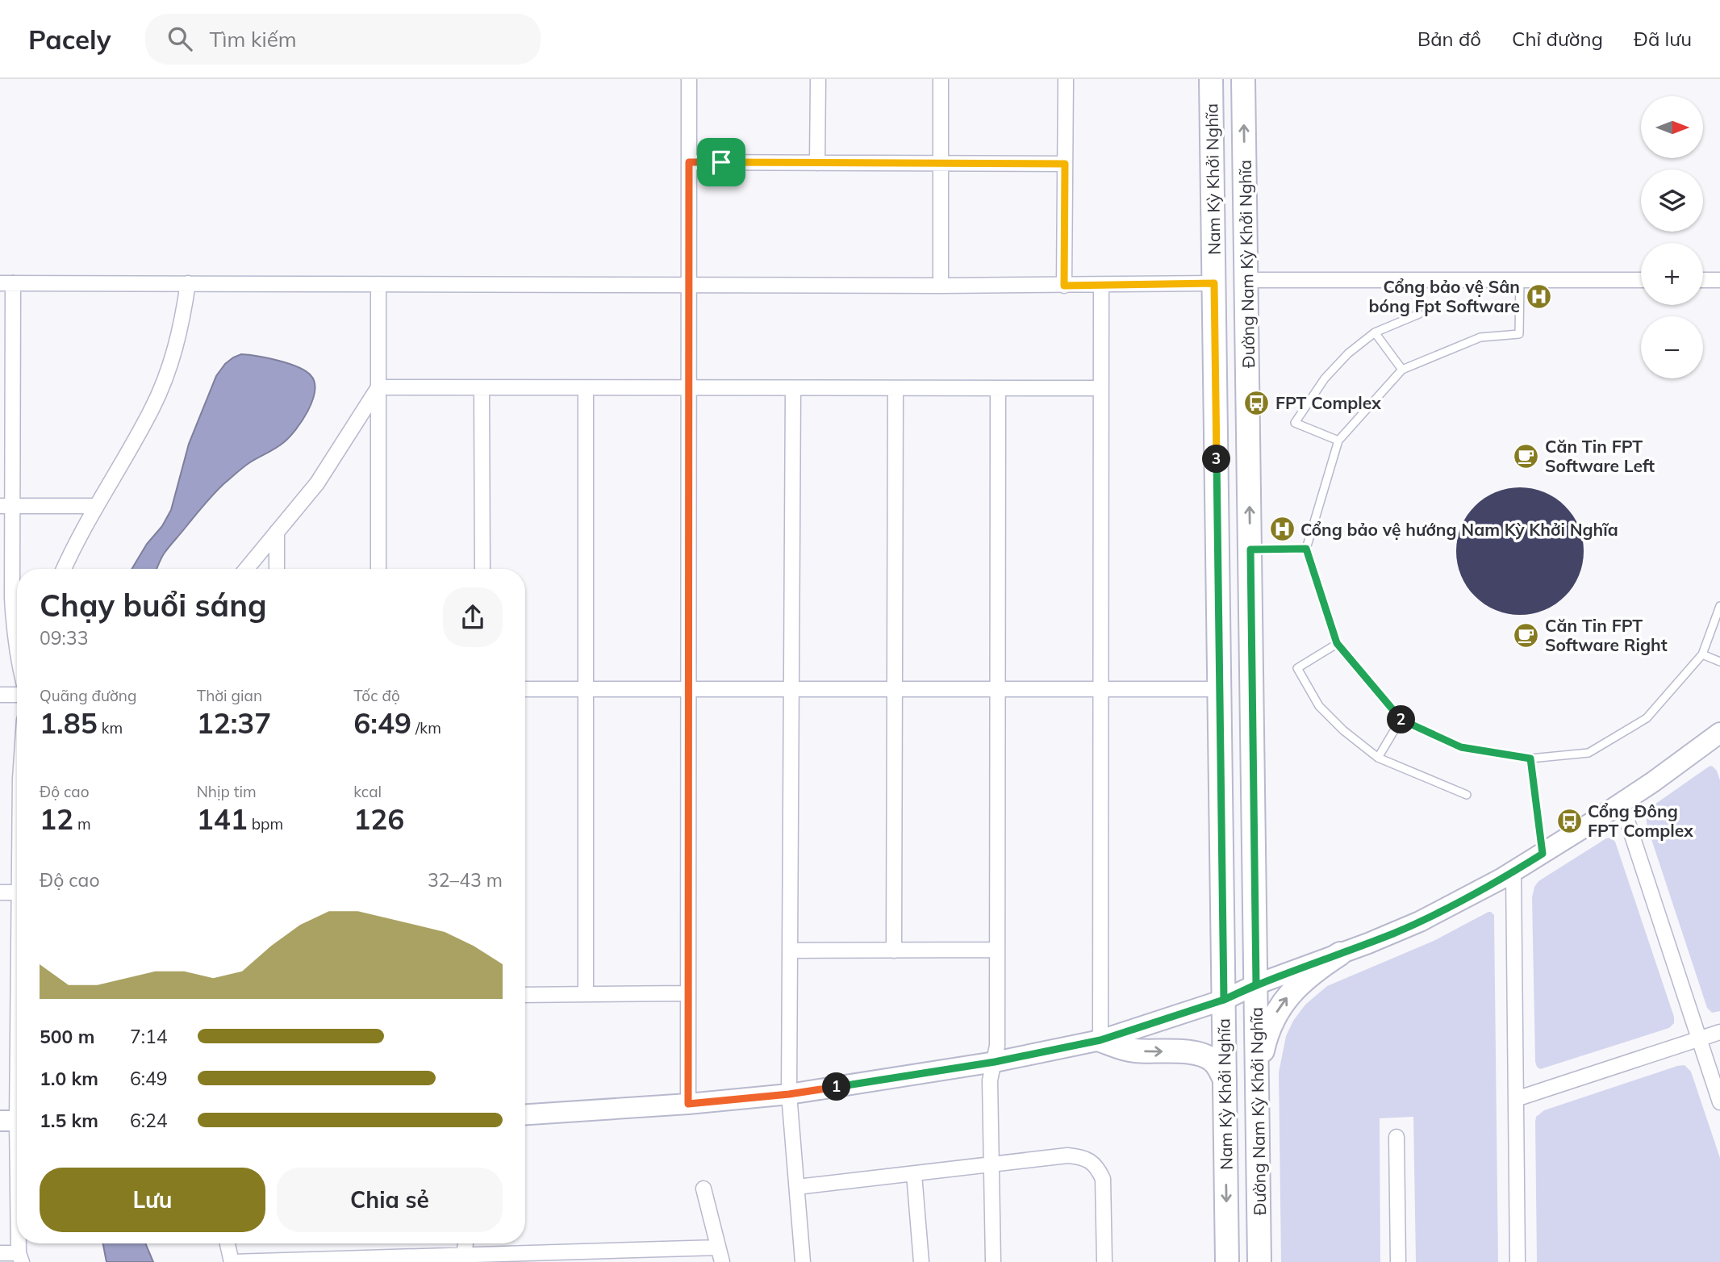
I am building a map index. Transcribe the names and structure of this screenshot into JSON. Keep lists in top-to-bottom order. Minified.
{"streets":{"main road":["Nam Kỳ Khởi Nghĩa","Đường Nam Kỳ Khởi Nghĩa"]},"one_way":["Đường Nam Kỳ Khởi Nghĩa"],"places":{"hospital":["Cổng bảo vệ Sân bóng Fpt Software","Cổng bảo vệ hướng Nam Kỳ Khởi Nghĩa"],"bus stop":["FPT Complex","Cổng Đông FPT Complex"],"cafe":["Căn Tin FPT Software Left","Căn Tin FPT Software Right"]},"north":"right","page":{"header":"Pacely","search":"Tìm kiếm","nav":["Bản đồ","Chỉ đường","Đã lưu"],"map_buttons":["+","−"],"pins":["3","2","1"],"heading":["Chạy buổi sáng","09:33"],"stats":[["Quãng đường","1.85 km"],["Thời gian","12:37"],["Tốc độ","6:49 /km"],["Độ cao","12 m"],["Nhịp tim","141 bpm"],["kcal","126"]],"chart":["Độ cao","32–43 m"],"list":[{"name":"500 m","note":"7:14"},{"name":"1.0 km","note":"6:49"},{"name":"1.5 km","note":"6:24"}],"buttons":["Lưu","Chia sẻ"]}}
